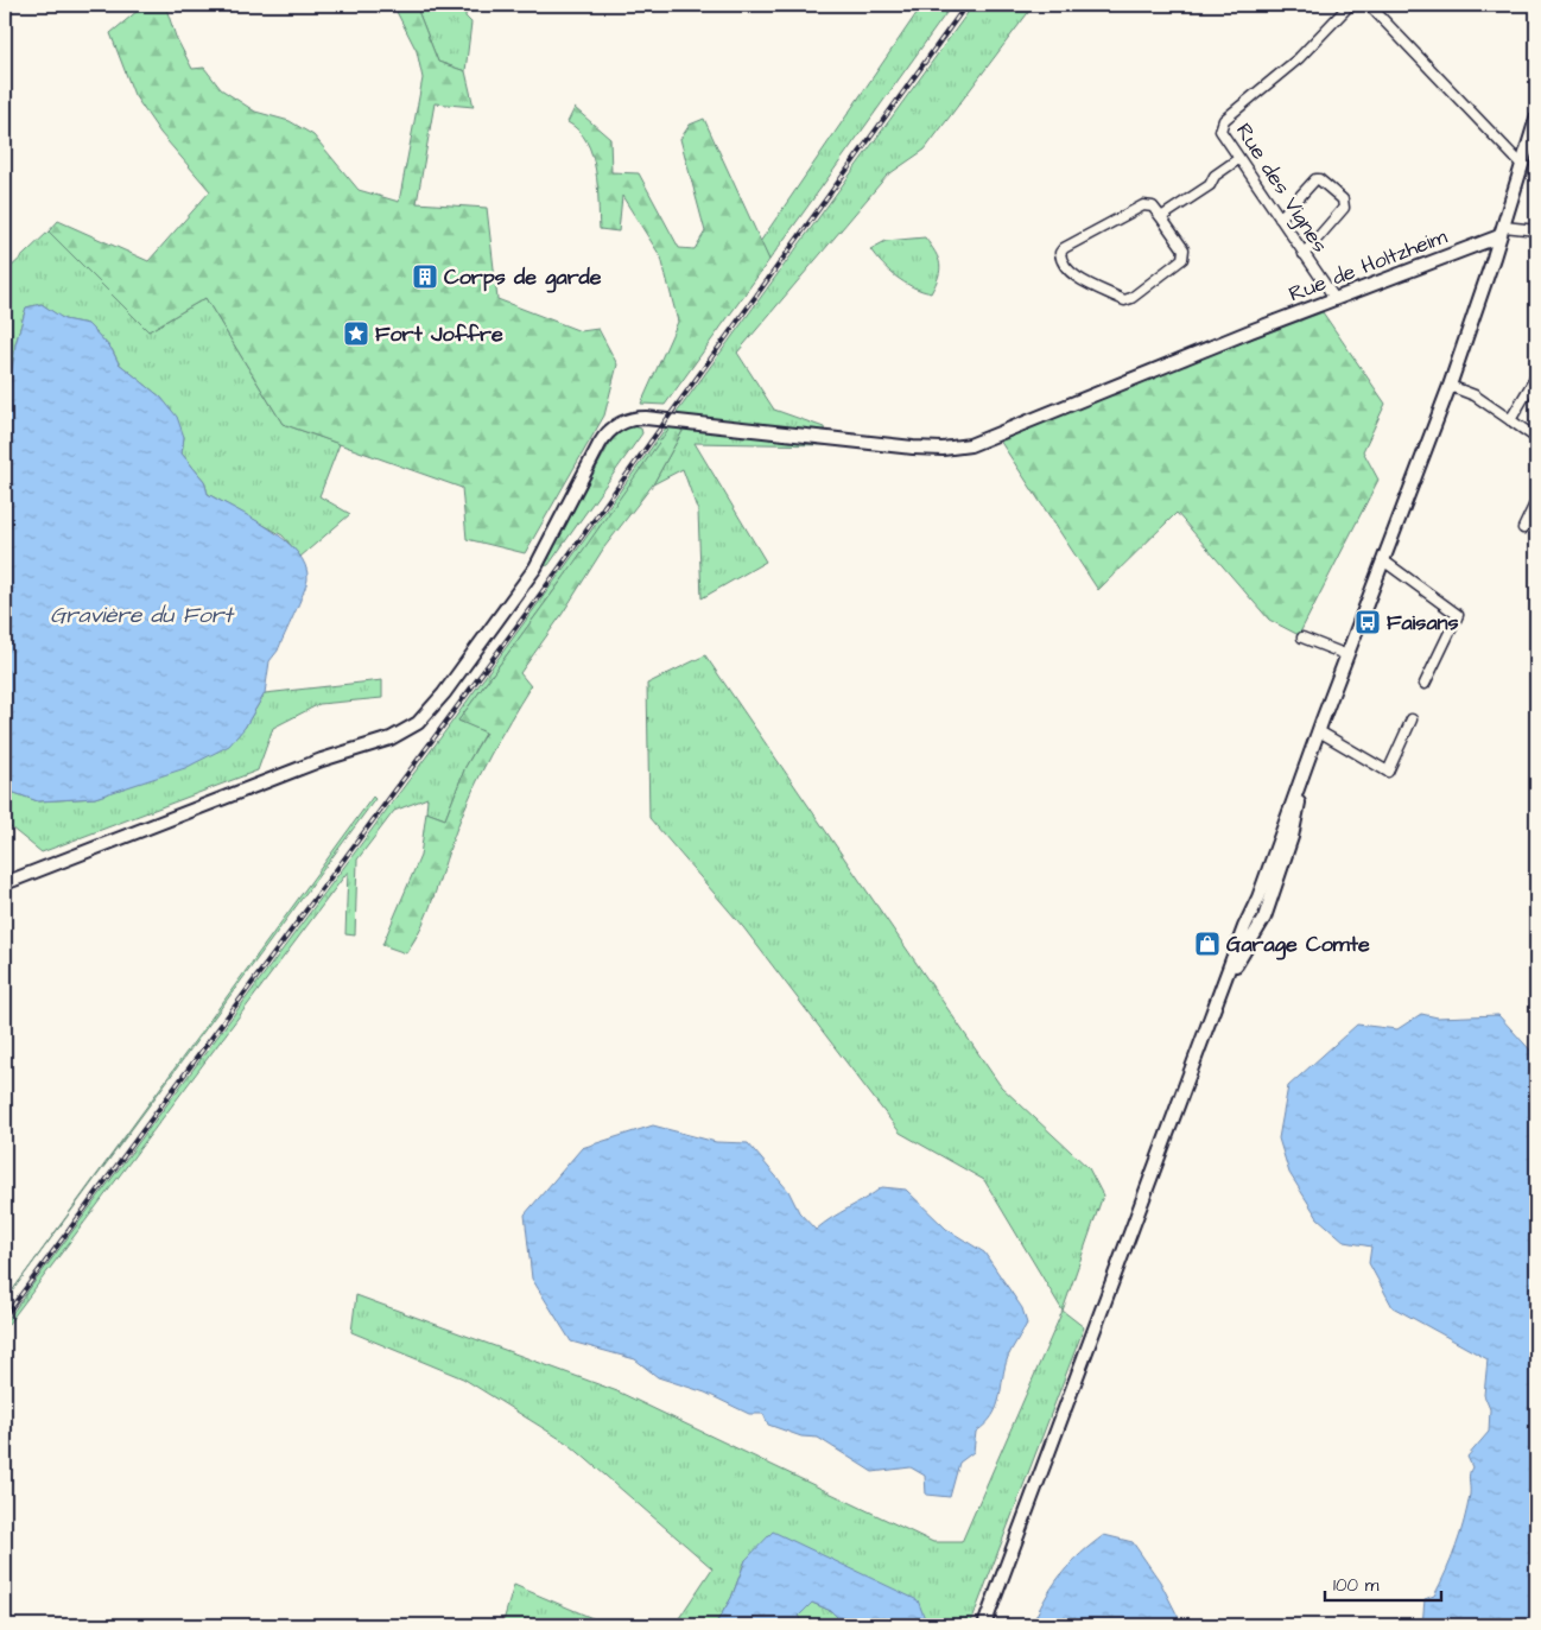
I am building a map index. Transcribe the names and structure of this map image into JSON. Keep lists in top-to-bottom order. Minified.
{"streets":{"main road":["Rue de Holtzheim"],"street":["Rue des Vignes"]},"crossings":[["Rue des Vignes","Rue de Holtzheim"]],"water":["Gravière du Fort"],"places":{"building":["Corps de garde"],"place":["Fort Joffre"],"bus stop":["Faisans"],"shop":["Garage Comte"]},"scale_bar":"100 m"}
